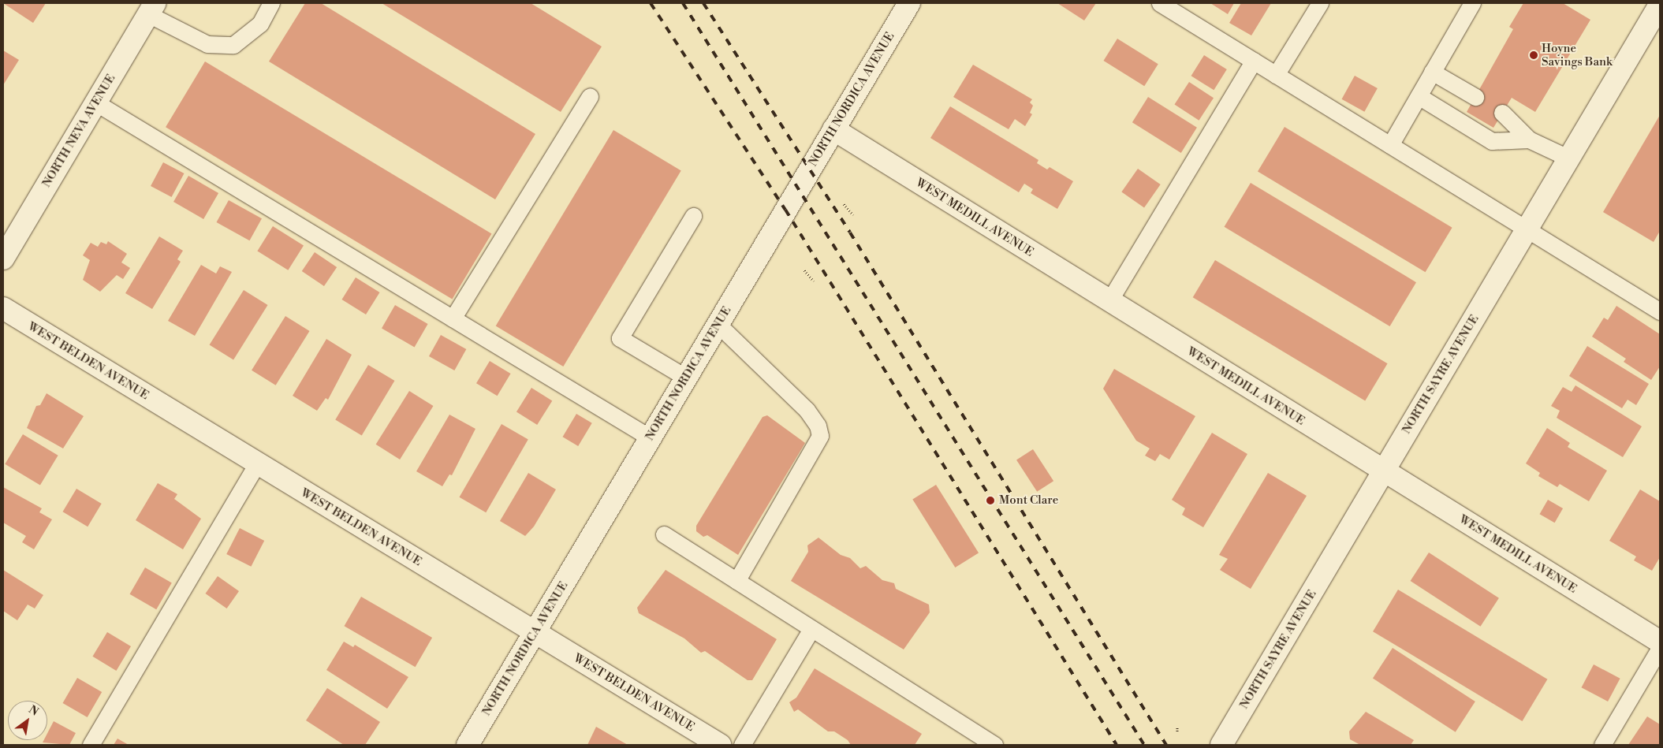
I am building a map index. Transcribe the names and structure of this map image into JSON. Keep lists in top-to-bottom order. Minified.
{"streets":{"street":["NORTH NORDICA AVENUE","NORTH NEVA AVENUE","WEST MEDILL AVENUE","WEST BELDEN AVENUE","NORTH SAYRE AVENUE"]},"crossings":[["NORTH NORDICA AVENUE","WEST MEDILL AVENUE"],["NORTH NORDICA AVENUE","WEST BELDEN AVENUE"],["WEST MEDILL AVENUE","NORTH SAYRE AVENUE"]],"places":["Hoyne Savings Bank","Mont Clare"],"north":"top right"}
